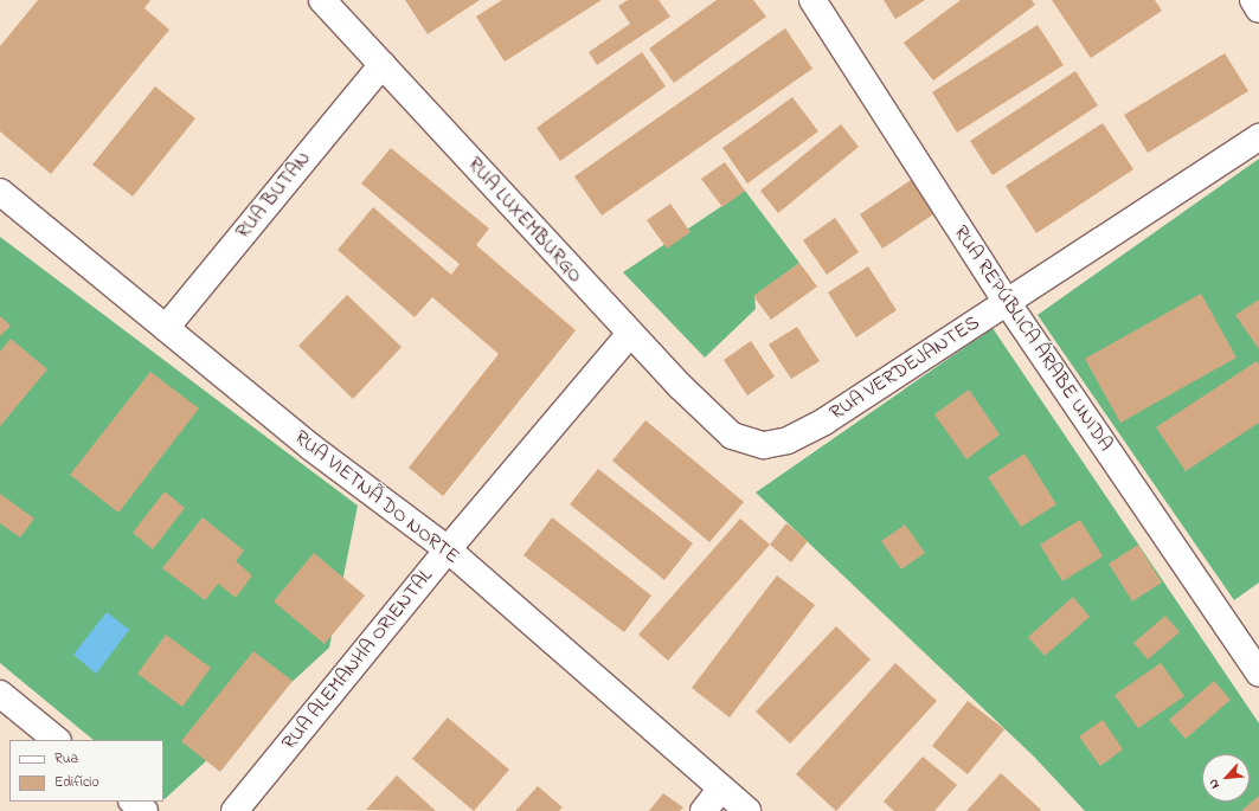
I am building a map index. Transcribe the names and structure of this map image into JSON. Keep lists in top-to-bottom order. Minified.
{"streets":{"street":["RUA BUTAN","RUA LUXEMBURGO","RUA REPÚBLICA ÁRABE UNIDA","RUA VERDEJANTES","RUA VIETNÃ DO NORTE","RUA ALEMANHA ORIENTAL"]},"crossings":[["RUA BUTAN","RUA LUXEMBURGO"],["RUA BUTAN","RUA VIETNÃ DO NORTE"],["RUA LUXEMBURGO","RUA VERDEJANTES"],["RUA LUXEMBURGO","RUA ALEMANHA ORIENTAL"],["RUA REPÚBLICA ÁRABE UNIDA","RUA VERDEJANTES"],["RUA VIETNÃ DO NORTE","RUA ALEMANHA ORIENTAL"]],"legend":["Rua","Edifício"],"north":"bottom left"}
